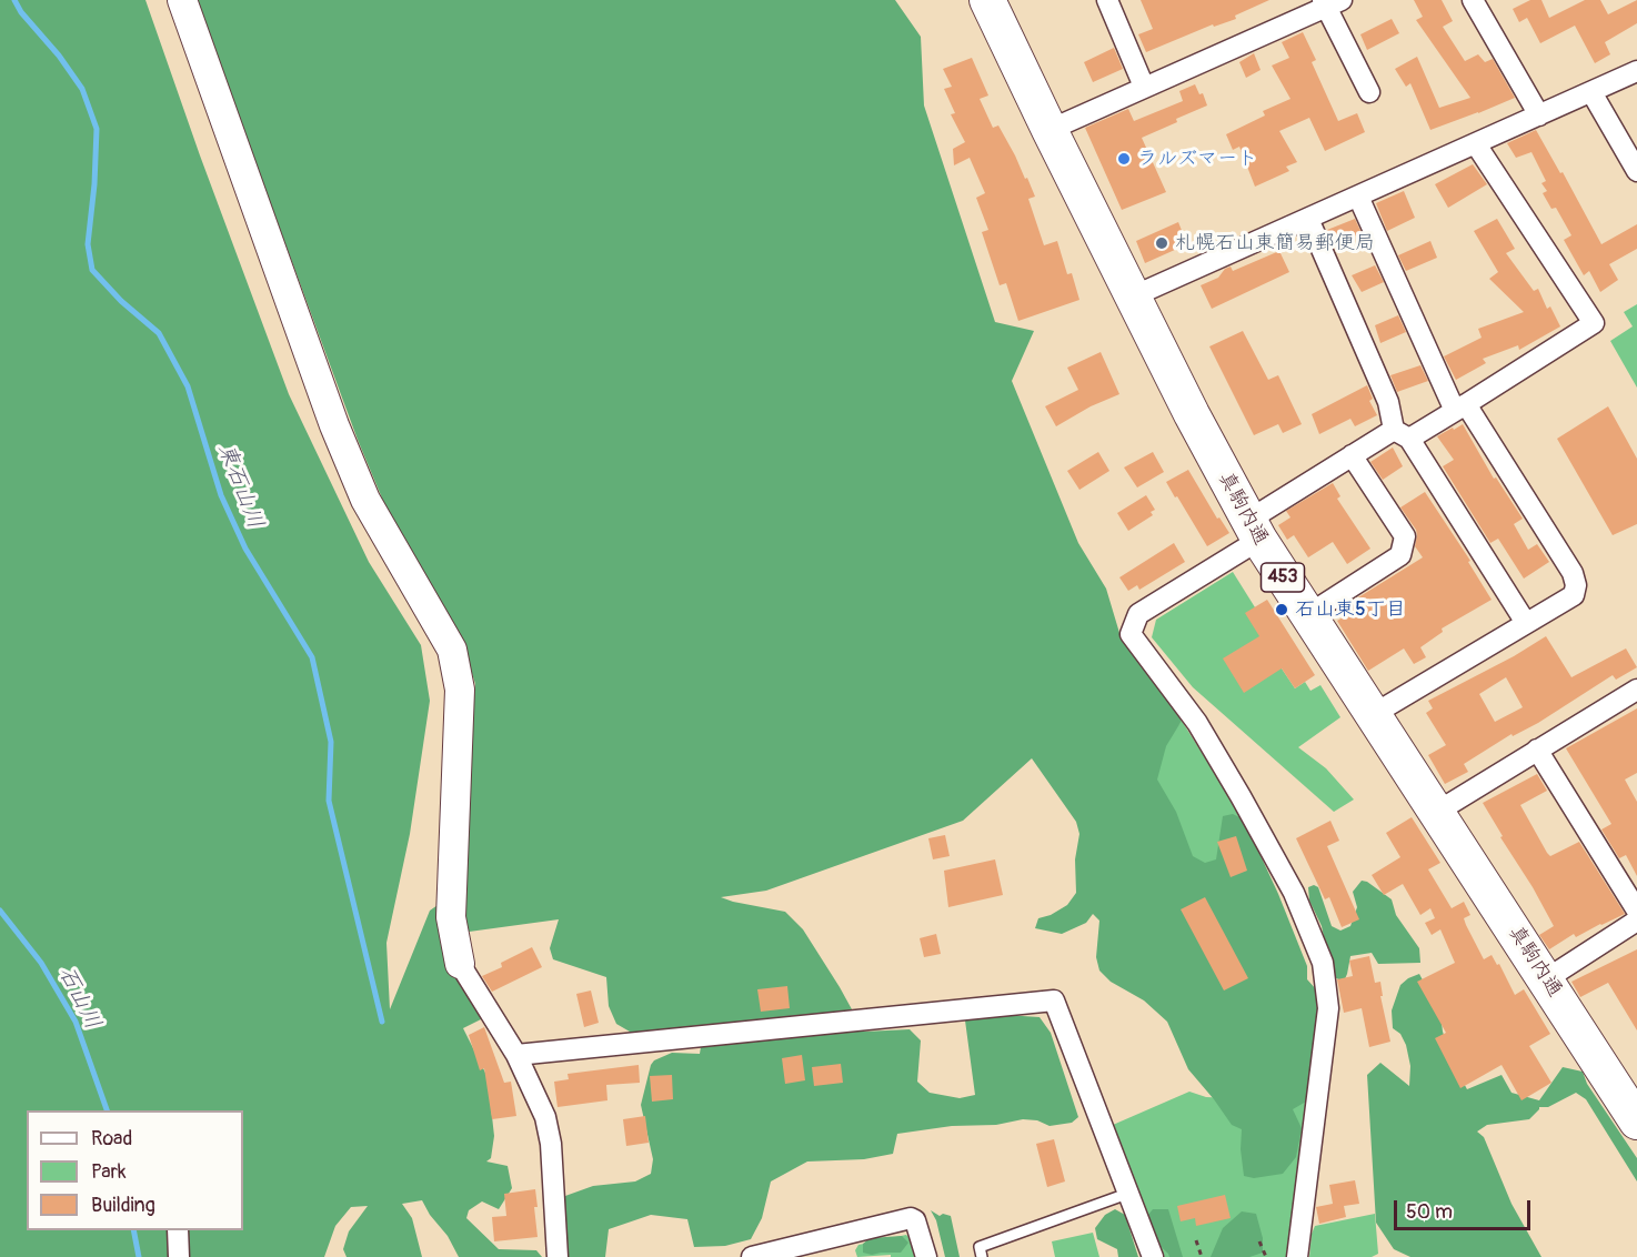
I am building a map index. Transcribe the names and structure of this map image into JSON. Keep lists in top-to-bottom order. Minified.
{"streets":{"highway":["真駒内通","453"]},"water":["東石山川","石山川"],"places":["ラルズマート","札幌石山東簡易郵便局","石山東5丁目"],"legend":["Road","Park","Building"],"scale_bar":"50 m"}
